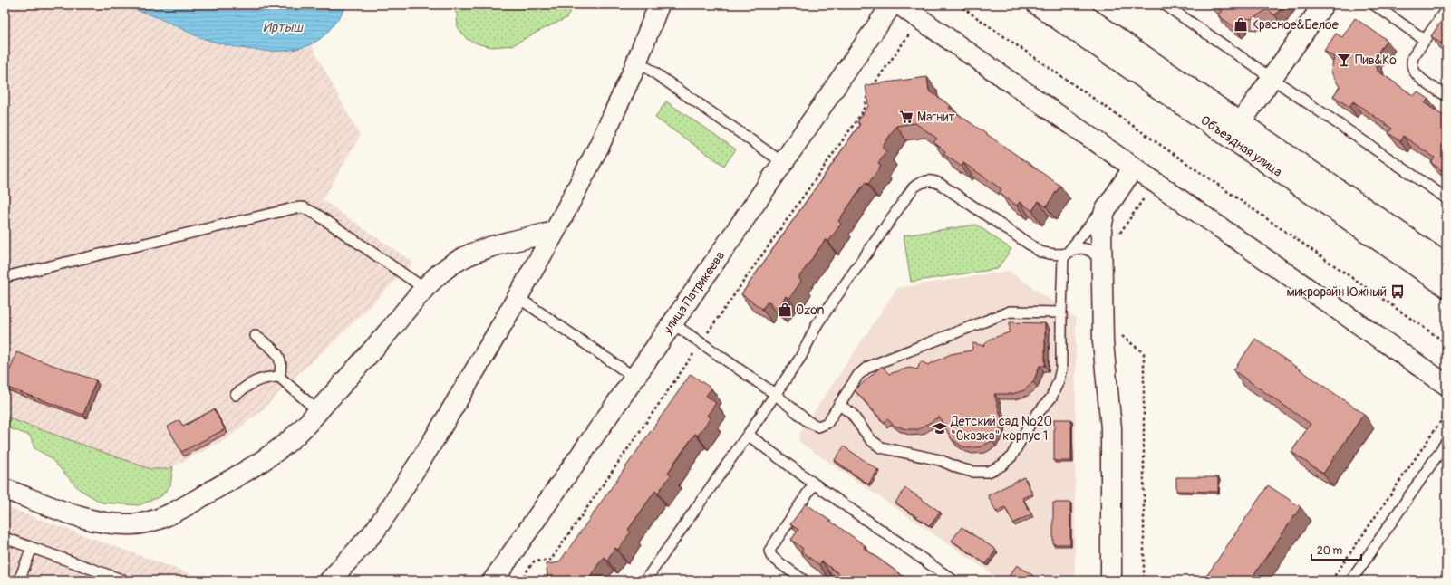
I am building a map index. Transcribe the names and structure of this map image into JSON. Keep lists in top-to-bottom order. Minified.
{"streets":{"street":["Объездная улица","улица Патрикеева"]},"water":["Иртыш"],"places":{"shop":["Красное&Белое","Ozon"],"bar":["Пив&Ко"],"supermarket":["Магнит"],"bus stop":["микрорайн Южный"],"school or university":["Детский сад №20 \"Сказка\" корпус 1"]},"scale_bar":"20 m"}
